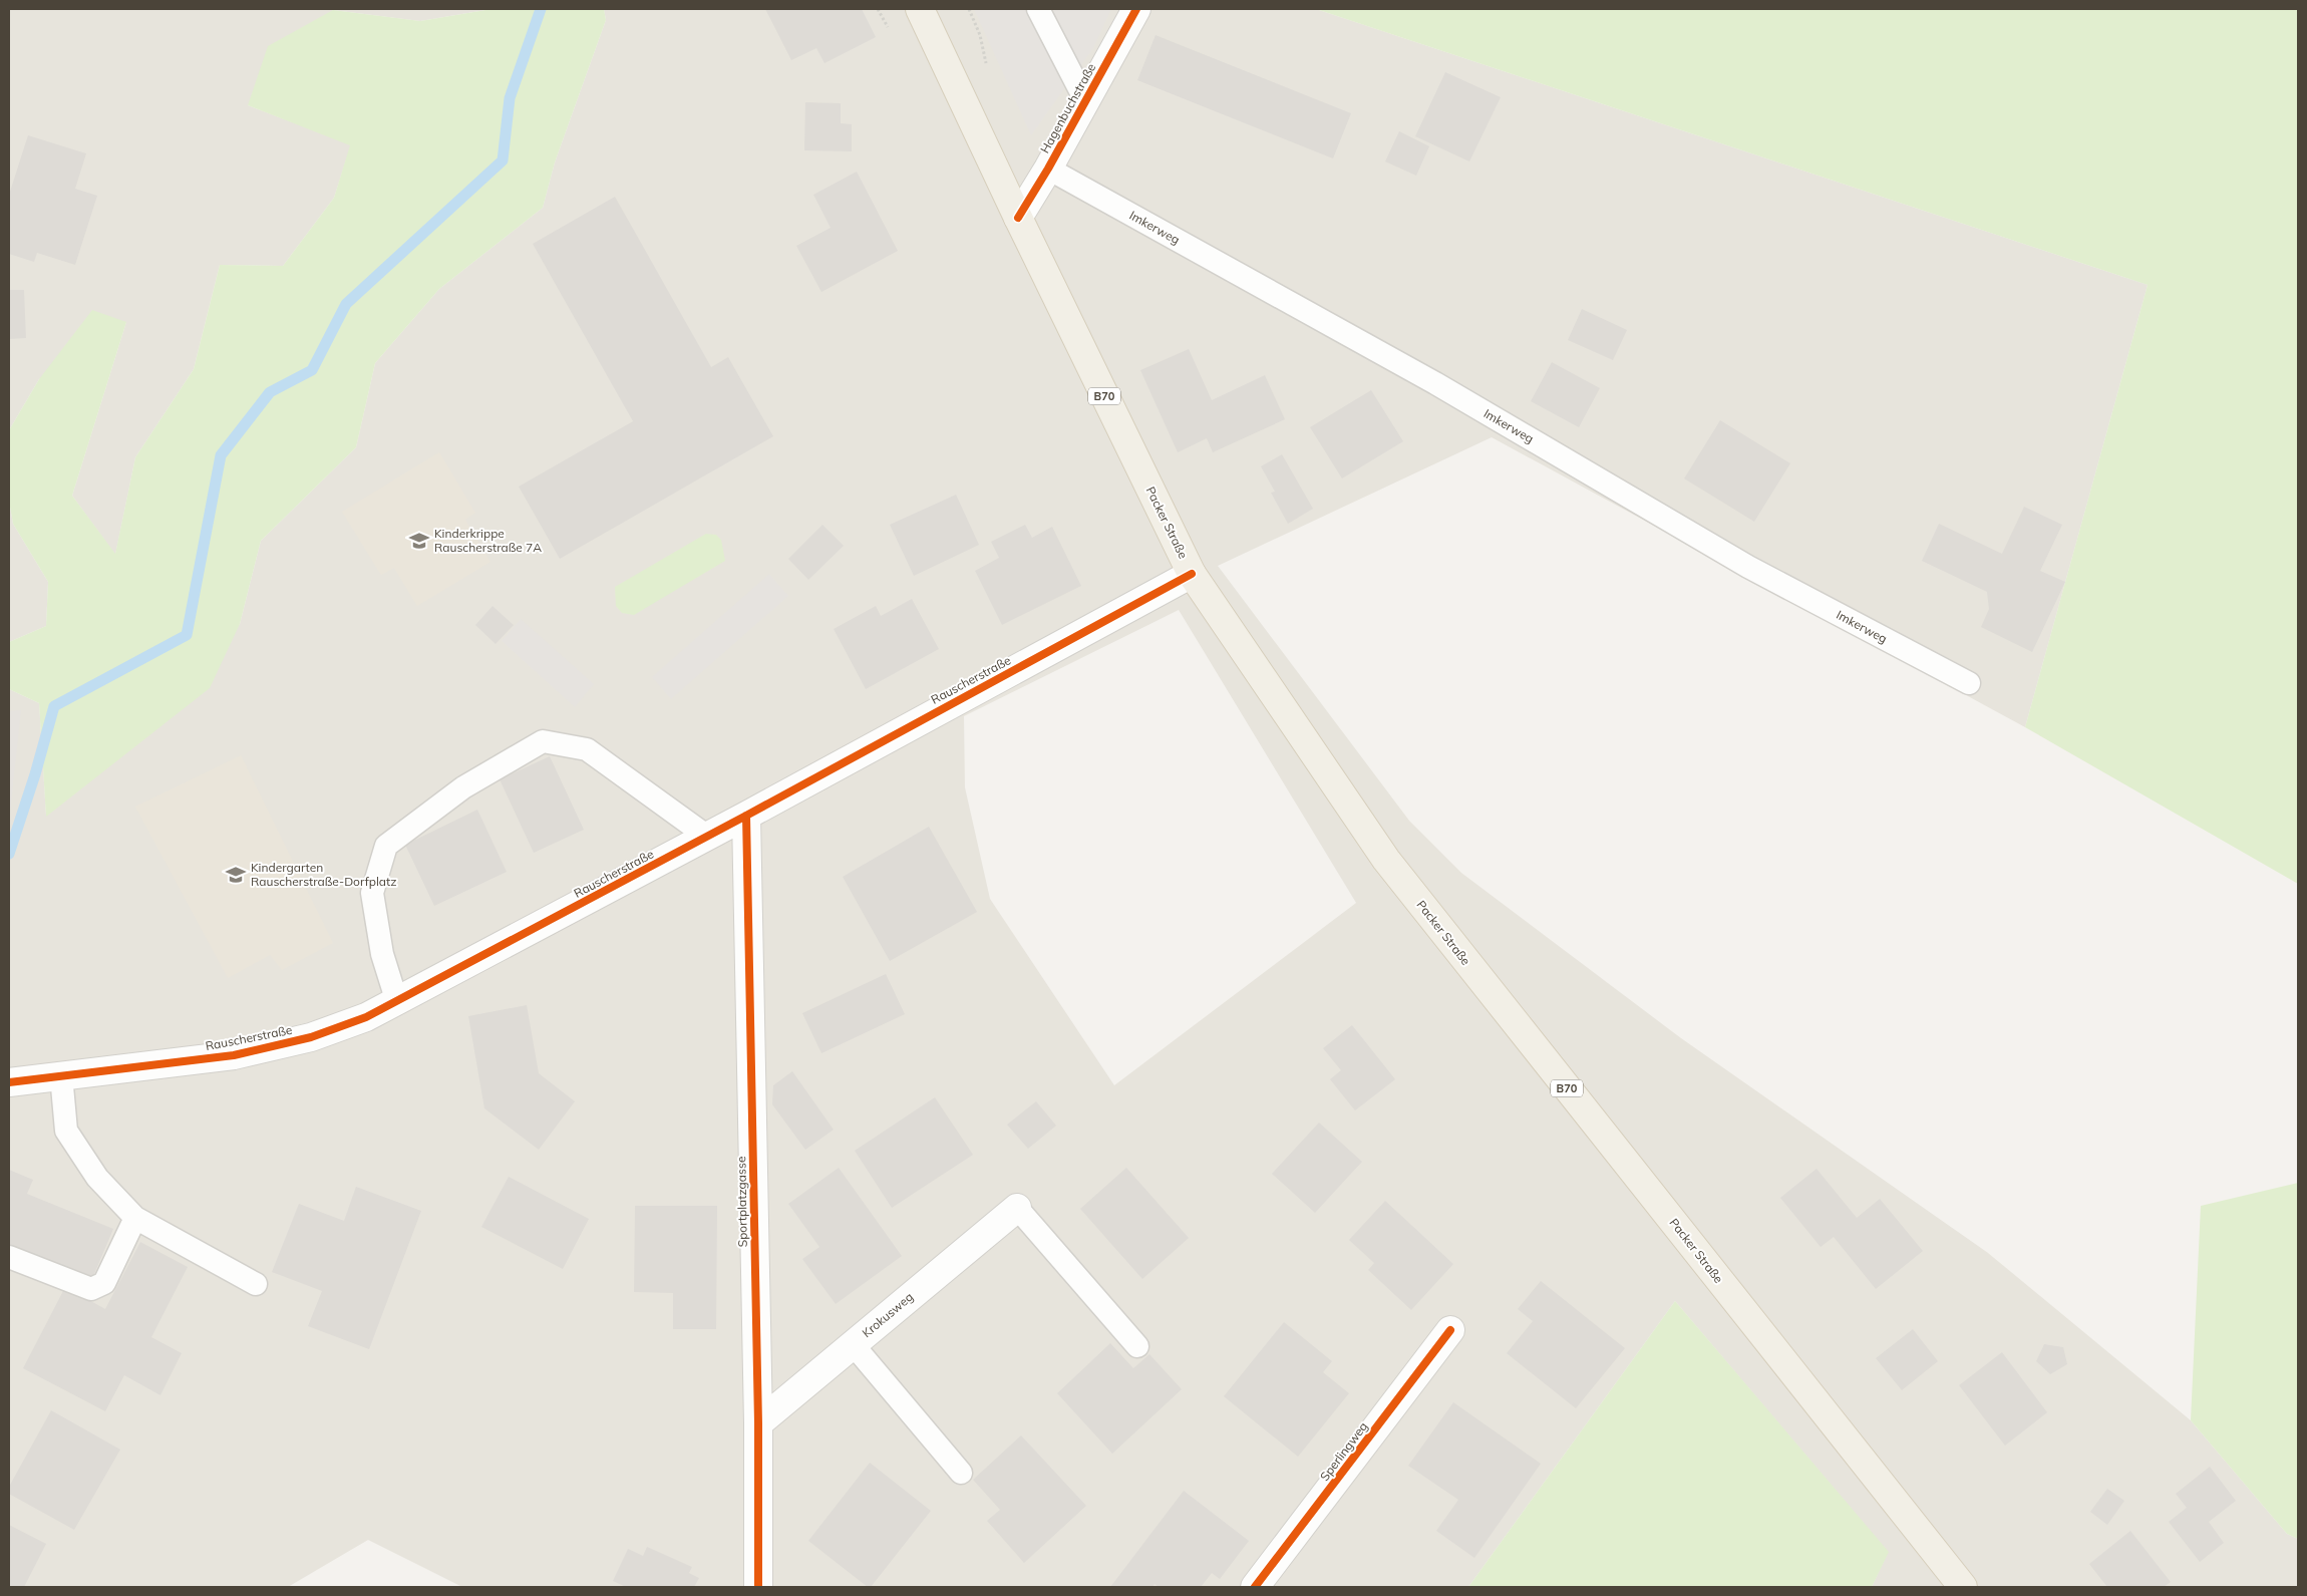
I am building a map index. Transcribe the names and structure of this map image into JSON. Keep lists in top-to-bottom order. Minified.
{"streets":{"main road":["B70","Packer Straße"],"street":["Hagenbuchstraße","Rauscherstraße","Sportplatzgasse","Krokusweg","Sperlingweg"],"lane":["Imkerweg"]},"crossings":[["Hagenbuchstraße","Imkerweg"],["Hagenbuchstraße","B70"],["Hagenbuchstraße","Packer Straße"],["B70","Packer Straße"],["Packer Straße","Rauscherstraße"],["Rauscherstraße","Sportplatzgasse"],["Sportplatzgasse","Krokusweg"]],"places":{"school or university":["Kinderkrippe Rauscherstraße 7A","Kindergarten Rauscherstraße-Dorfplatz"]}}
